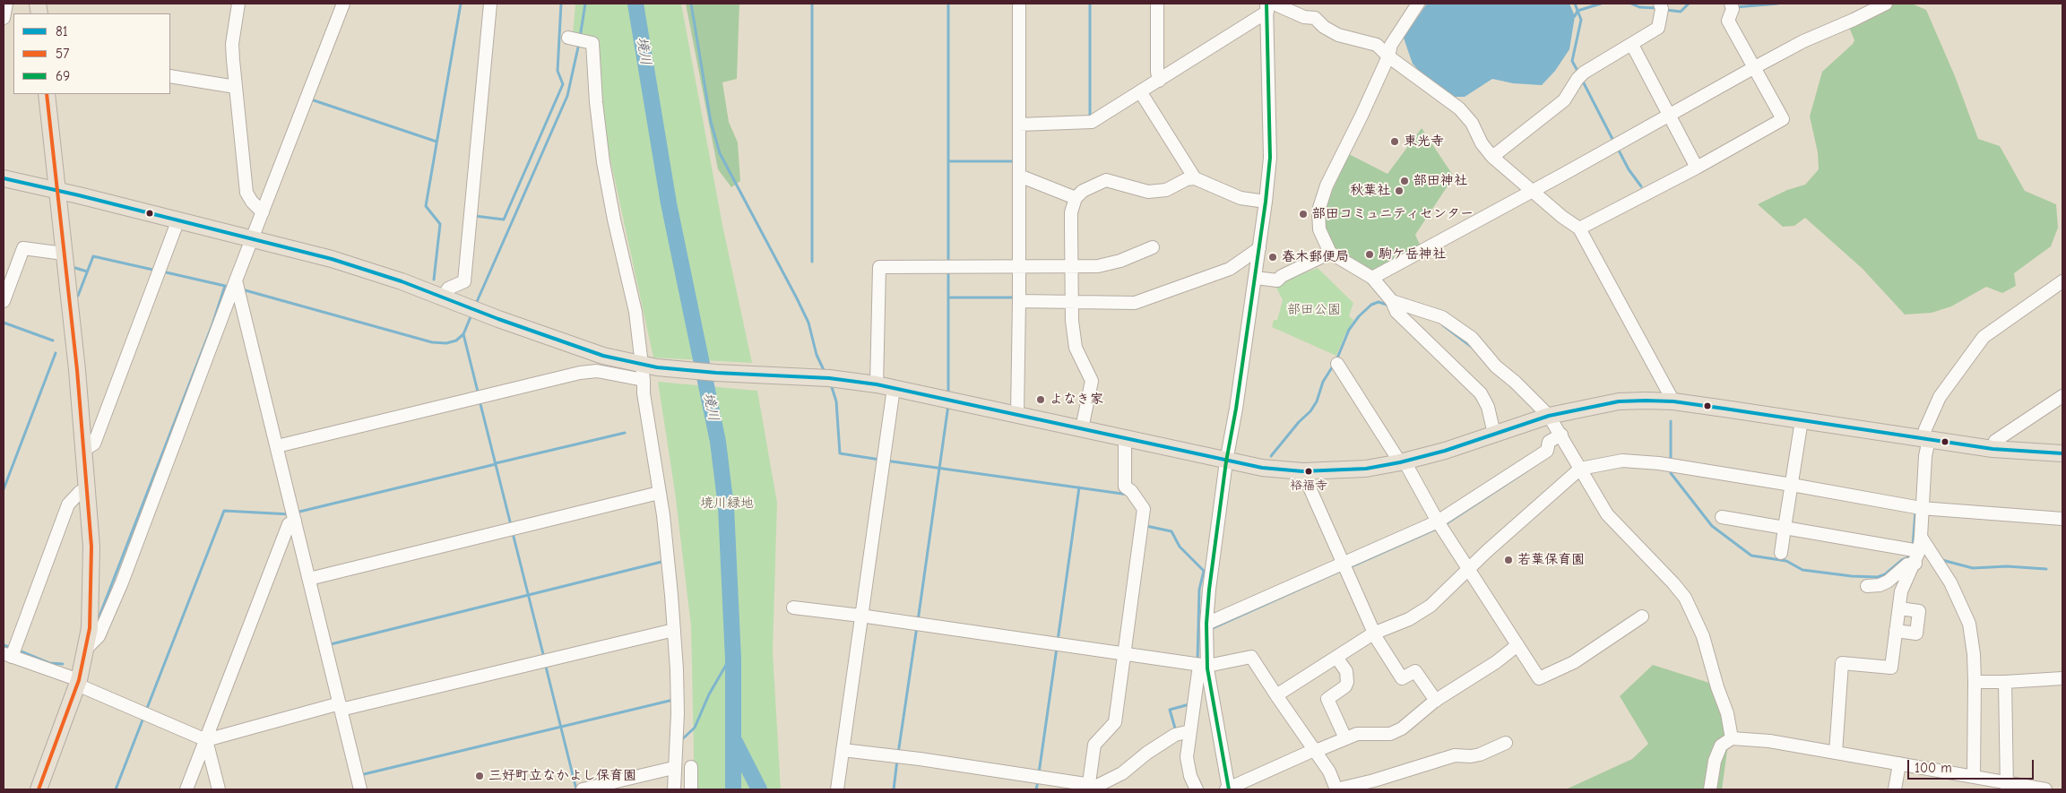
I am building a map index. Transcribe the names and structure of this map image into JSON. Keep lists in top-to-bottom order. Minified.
{"water":["境川"],"parks":["部田公園","境川緑地"],"places":["東光寺","部田神社","秋葉社","部田コミュニティセンター","駒ケ岳神社","春木郵便局","よなき家","裕福寺","若葉保育園","三好町立なかよし保育園"],"lines":["transit line 69","transit line 57","transit line 81"],"legend":["81","57","69"],"scale_bar":"100 m"}
